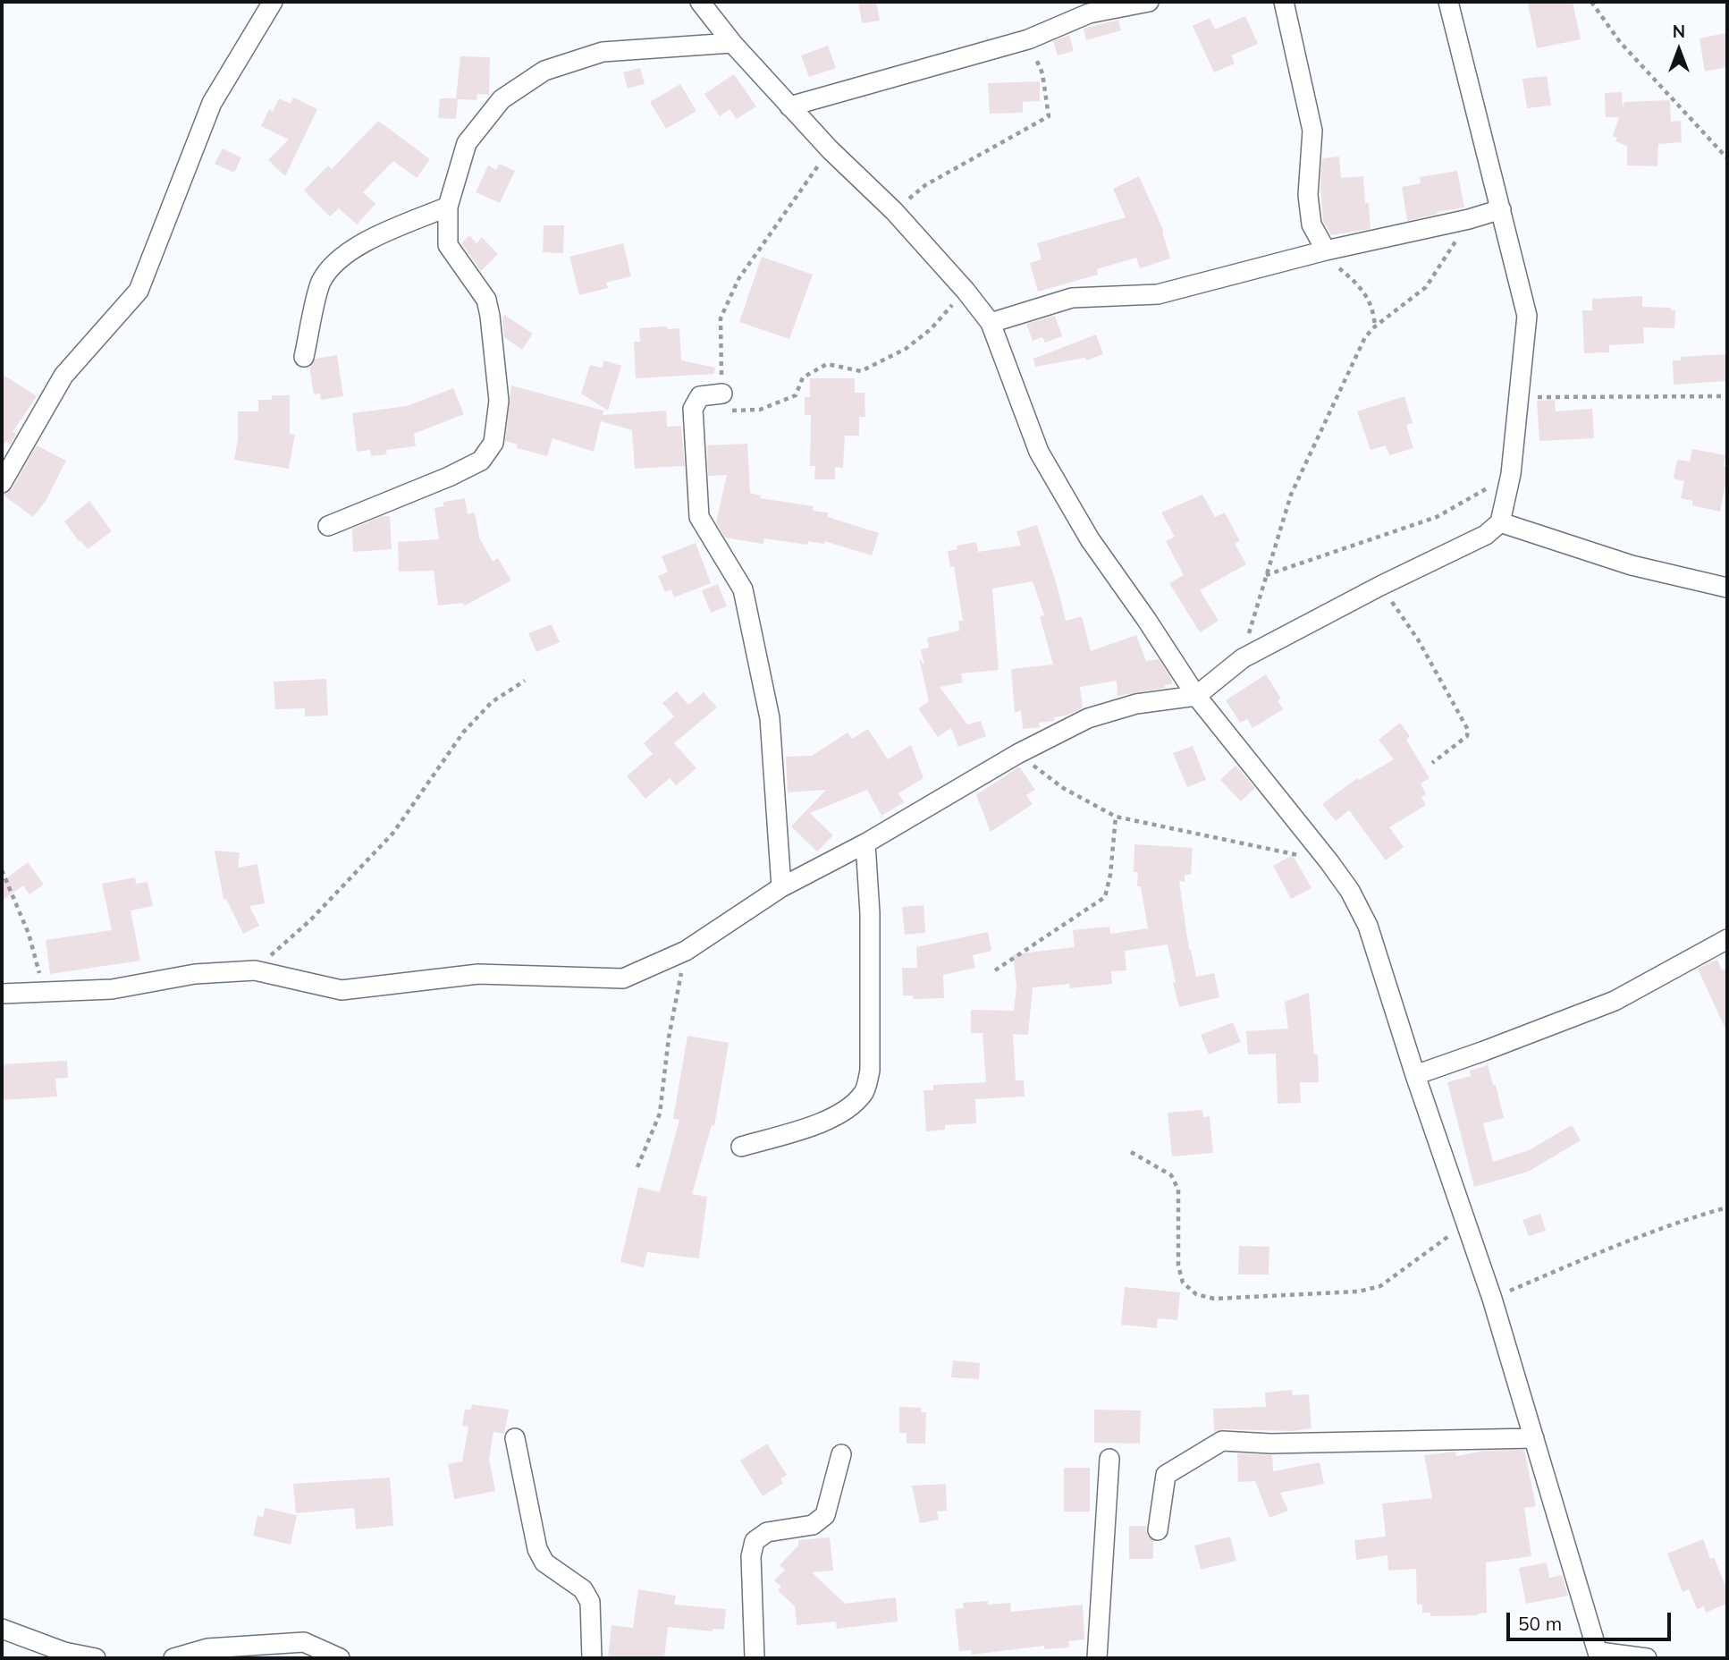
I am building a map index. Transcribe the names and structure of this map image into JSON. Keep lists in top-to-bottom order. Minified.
{"scale_bar":"50 m","north":"top"}
